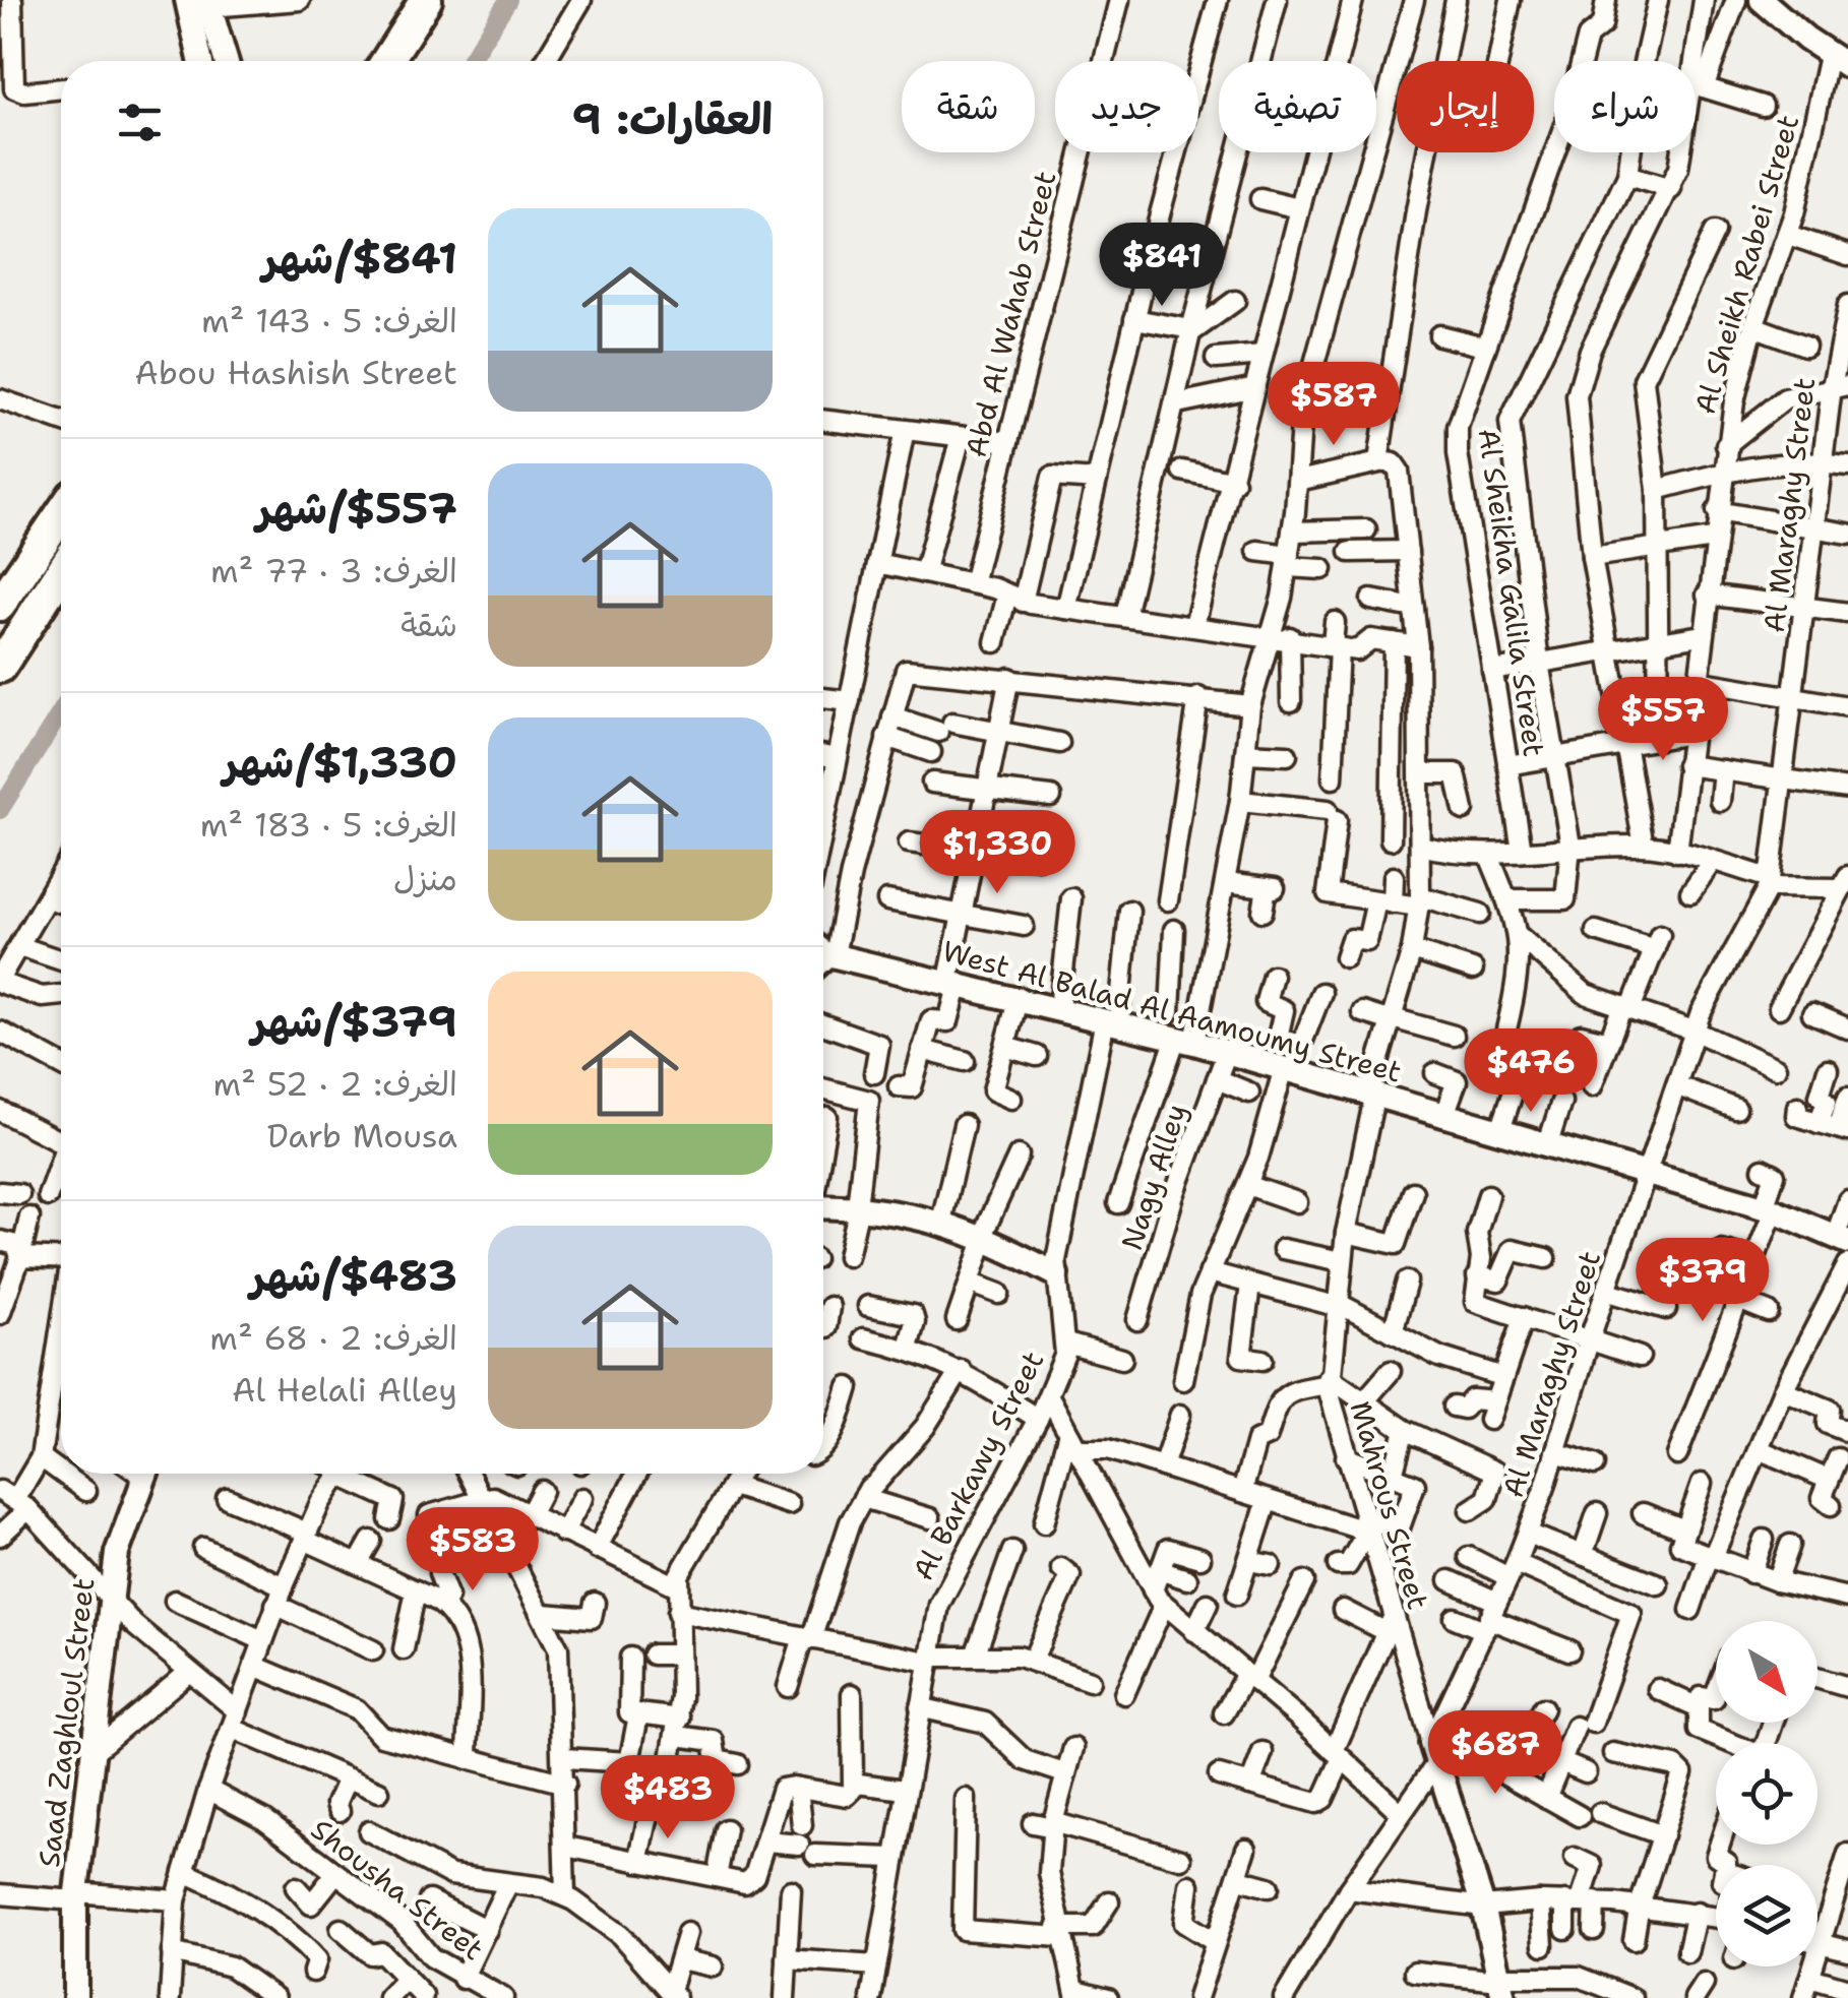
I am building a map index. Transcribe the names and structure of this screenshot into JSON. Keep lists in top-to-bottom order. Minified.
{"streets":{"street":["Al Sheikh Rabei Street","Abd Al Wahab Street","Al Maraghy Street","Al Sheikha Galila Street","West Al Balad Al Aamoumy Street","Nagy Alley","Al Barkawy Street","Mahrous Street","Saad Zaghloul Street","Shousha Street"]},"crossings":[["Al Maraghy Street","West Al Balad Al Aamoumy Street"],["Al Maraghy Street","Mahrous Street"],["West Al Balad Al Aamoumy Street","Nagy Alley"],["West Al Balad Al Aamoumy Street","Al Barkawy Street"],["West Al Balad Al Aamoumy Street","Mahrous Street"]],"north":"bottom right","page":{"chip":["شراء","إيجار","تصفية","جديد","شقة"],"heading":"العقارات: 9","list":[{"name":"$841/شهر","note":"الغرف: 5 · 143 m² · Abou Hashish Street"},{"name":"$557/شهر","note":"الغرف: 3 · 77 m² · شقة"},{"name":"$1,330/شهر","note":"الغرف: 5 · 183 m² · منزل"},{"name":"$379/شهر","note":"الغرف: 2 · 52 m² · Darb Mousa"},{"name":"$483/شهر","note":"الغرف: 2 · 68 m² · Al Helali Alley"}],"price":["$841","$587","$557","$1,330","$476","$379","$583","$687","$483"]}}
